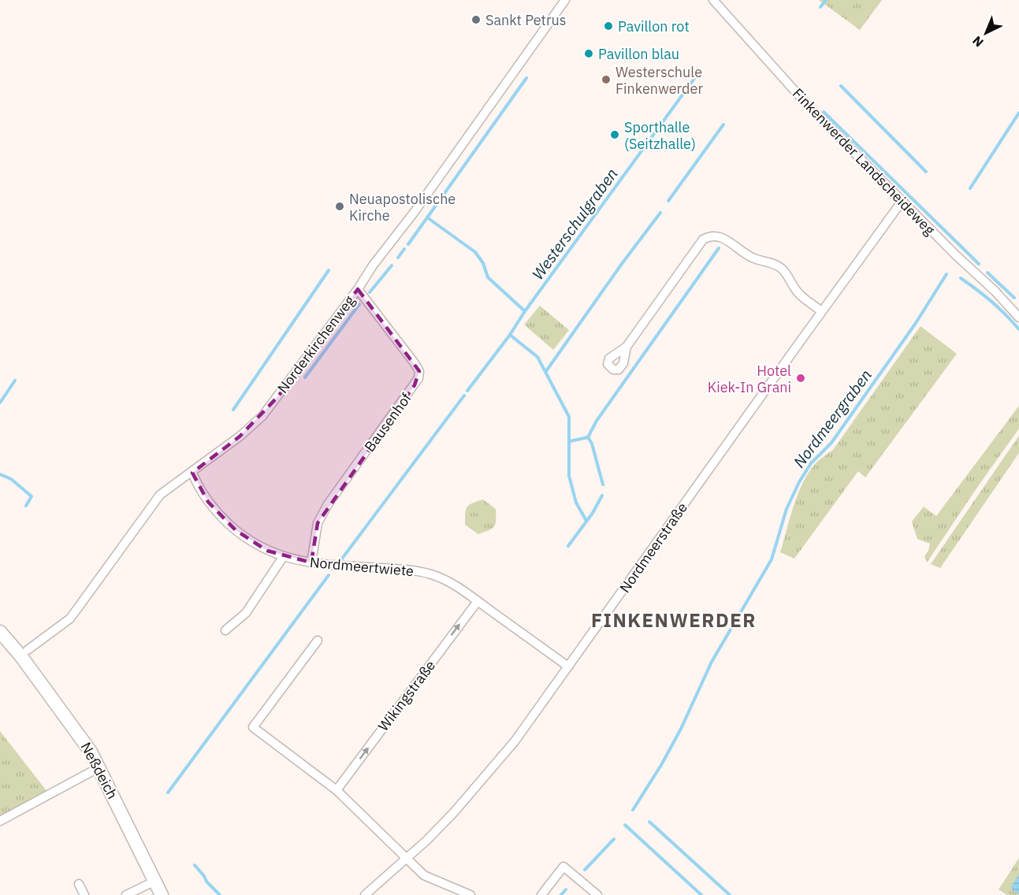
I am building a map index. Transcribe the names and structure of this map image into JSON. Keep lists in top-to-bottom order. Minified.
{"streets":{"street":["Finkenwerder Landscheideweg","Norderkirchenweg","Bausenhof","Nordmeerstraße","Nordmeertwiete","Wikingstraße","Neßdeich"]},"crossings":[["Finkenwerder Landscheideweg","Nordmeerstraße"],["Norderkirchenweg","Bausenhof"],["Norderkirchenweg","Nordmeertwiete"],["Norderkirchenweg","Neßdeich"],["Bausenhof","Nordmeertwiete"],["Nordmeerstraße","Nordmeertwiete"],["Nordmeertwiete","Wikingstraße"]],"one_way":["Wikingstraße"],"districts":["FINKENWERDER"],"water":["Westerschulgraben","Nordmeergraben"],"places":["Sankt Petrus","Pavillon rot","Pavillon blau","Westerschule Finkenwerder","Sporthalle (Seitzhalle)","Neuapostolische Kirche","Hotel Kiek-In Grani"],"north":"bottom left"}
